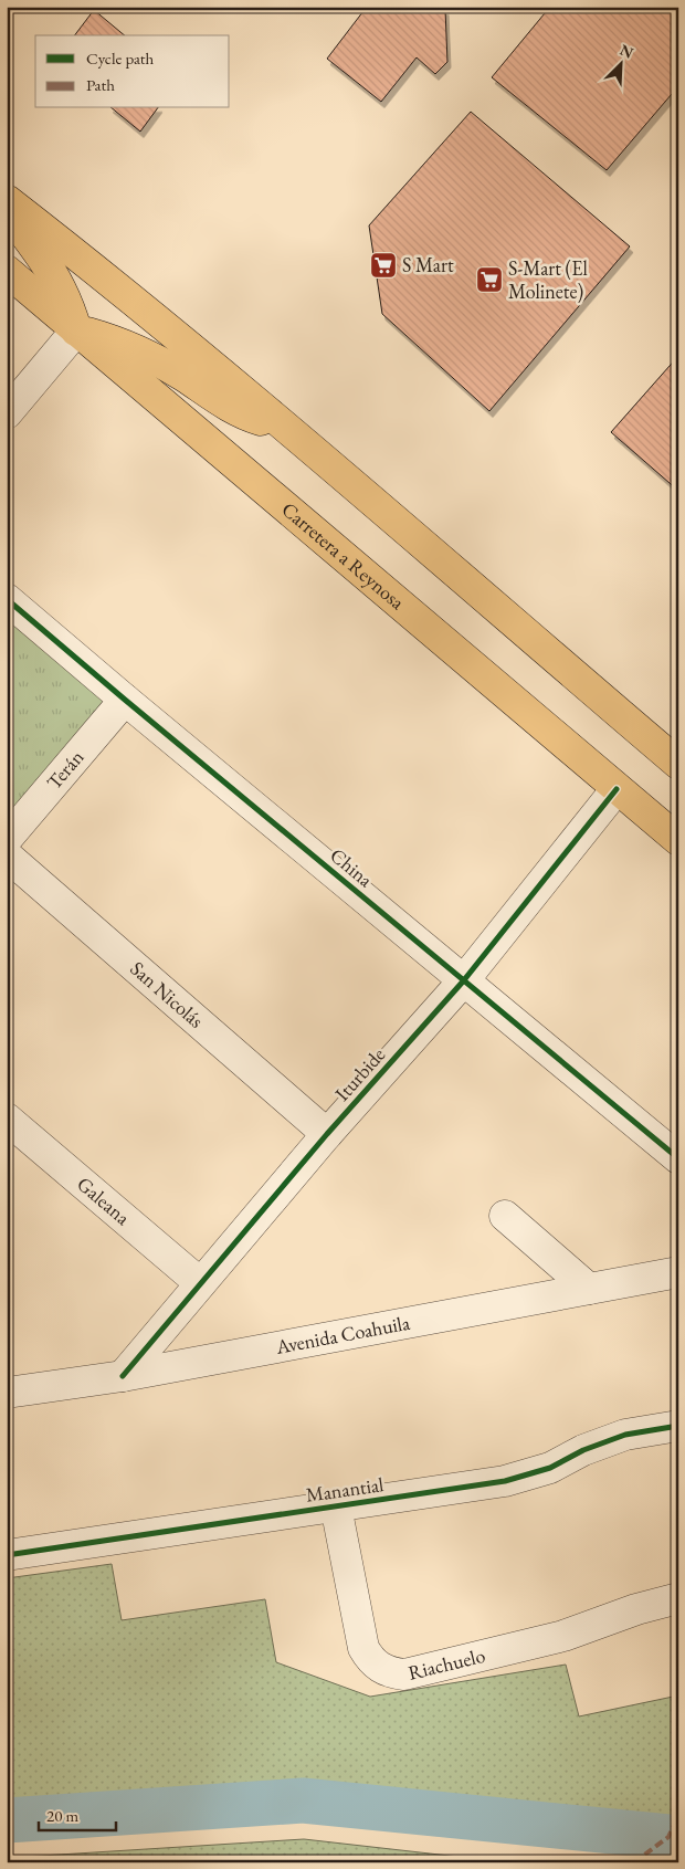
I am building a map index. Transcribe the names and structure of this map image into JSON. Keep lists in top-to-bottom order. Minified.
{"streets":{"main road":["Carretera a Reynosa"],"street":["Terán","China","San Nicolás","Iturbide","Galeana","Avenida Coahuila","Manantial","Riachuelo"]},"crossings":[["Carretera a Reynosa","Iturbide"],["Terán","China"],["China","Iturbide"],["San Nicolás","Iturbide"],["Iturbide","Galeana"],["Iturbide","Avenida Coahuila"],["Manantial","Riachuelo"]],"places":{"supermarket":["S Mart","S-Mart (El Molinete)"]},"legend":["Cycle path","Path"],"scale_bar":"20 m","north":"top right"}
